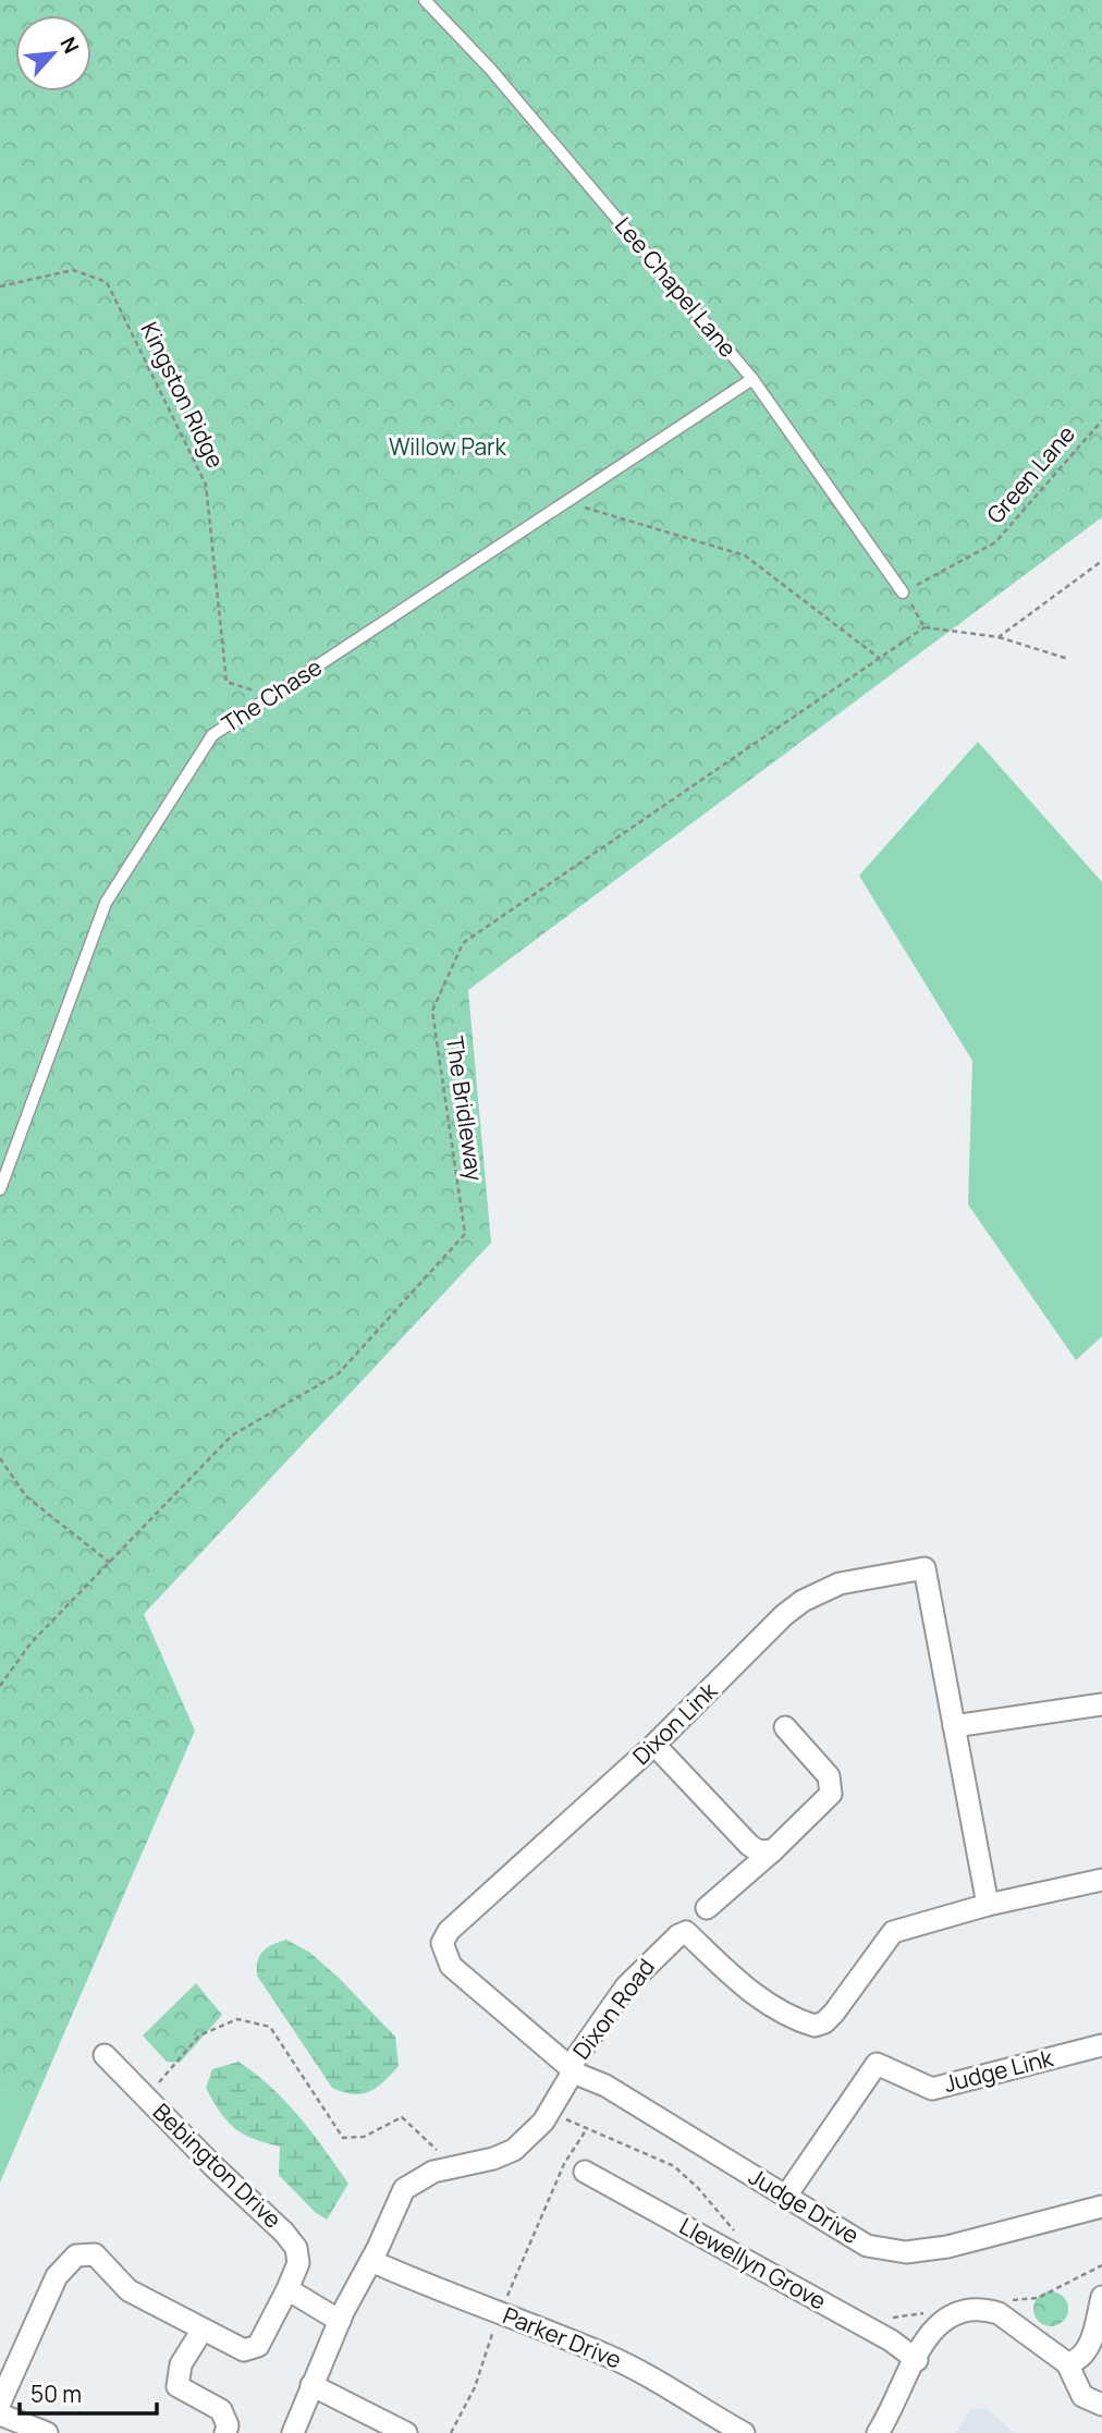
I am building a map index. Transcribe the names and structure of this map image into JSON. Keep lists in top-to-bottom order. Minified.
{"streets":{"street":["Dixon Link","Dixon Road","Judge Link","Bebington Drive","Judge Drive","Llewellyn Grove","Parker Drive"],"lane":["Lee Chapel Lane","The Chase"],"path":["Kingston Ridge","Green Lane","The Bridleway"]},"crossings":[["Lee Chapel Lane","Green Lane"],["Lee Chapel Lane","The Chase"],["Kingston Ridge","The Chase"],["Dixon Link","Dixon Road"],["Dixon Link","Judge Drive"],["Dixon Road","Judge Drive"],["Dixon Road","Parker Drive"],["Judge Link","Judge Drive"]],"parks":["Willow Park"],"scale_bar":"50 m","north":"top right"}
